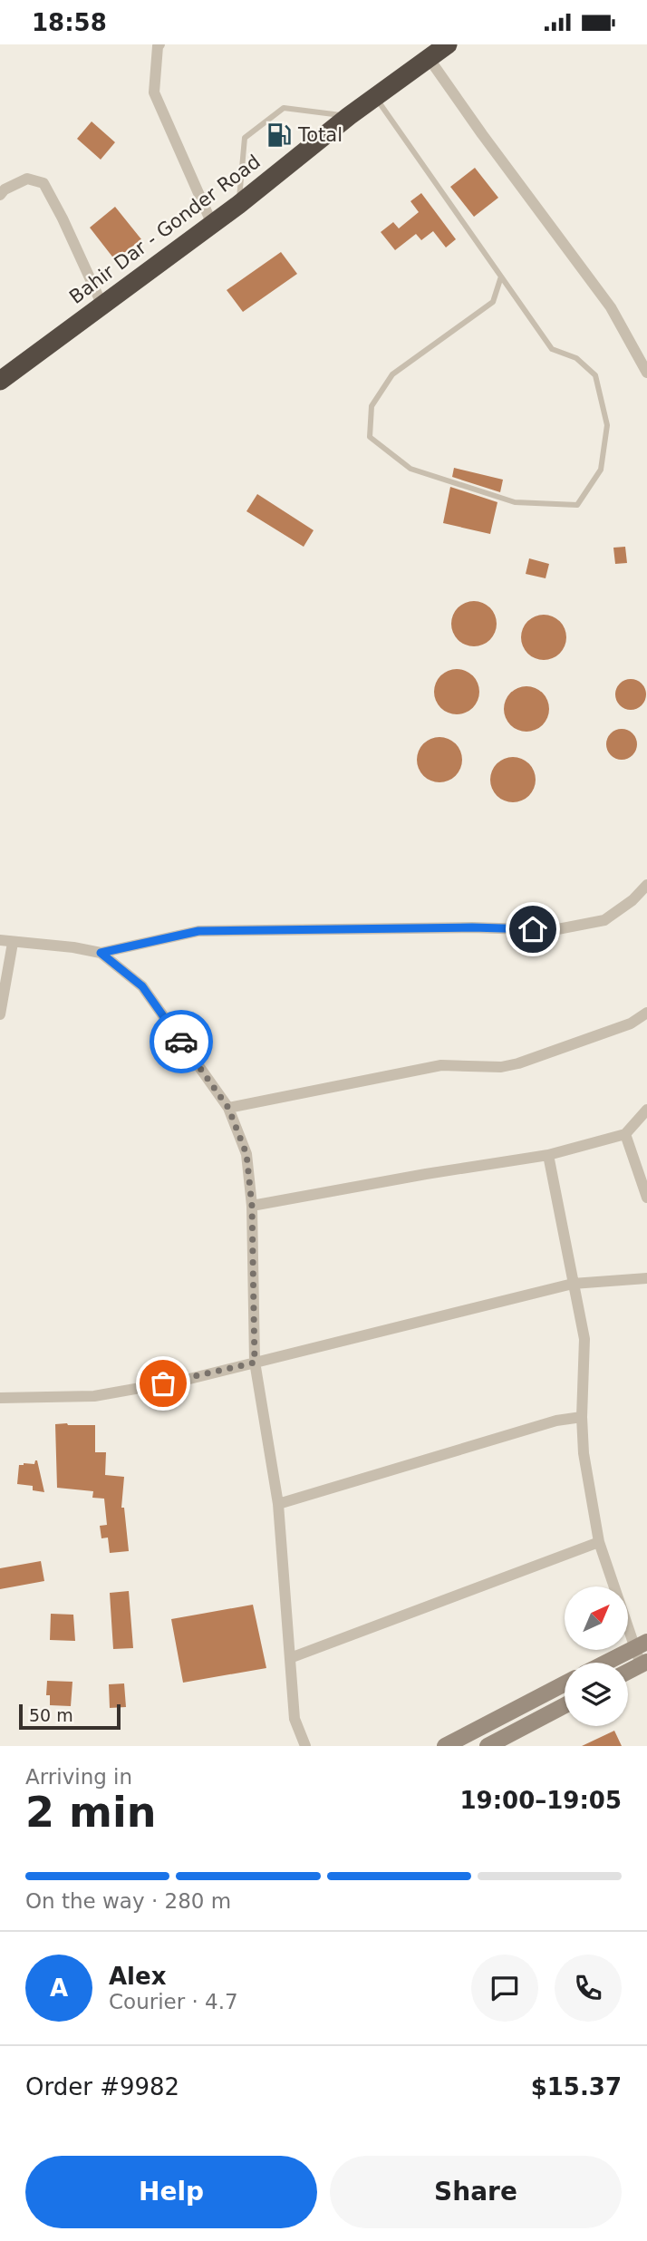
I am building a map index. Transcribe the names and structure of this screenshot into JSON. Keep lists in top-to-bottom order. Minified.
{"streets":{"highway":["Bahir Dar - Gonder Road"]},"places":{"fuel station":["Total"]},"scale_bar":"50 m","north":"top right","page":{"status":"18:58","scale":"50 m","heading":["2 min","Arriving in","19:00–19:05"],"panel":["Alex","Courier · 4.7","Order #9982","$15.37"],"bar":"On the way · 280 m","round":"A","buttons":["Help","Share"]}}
